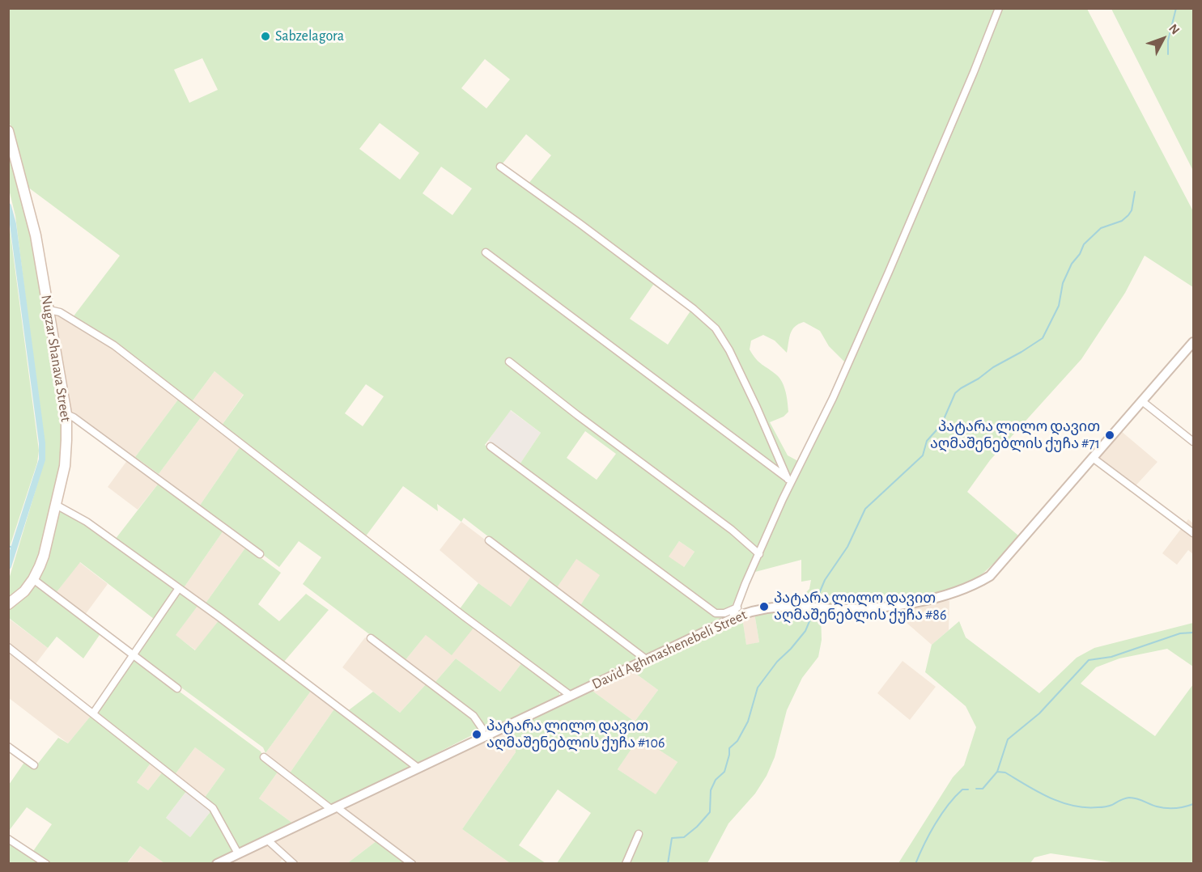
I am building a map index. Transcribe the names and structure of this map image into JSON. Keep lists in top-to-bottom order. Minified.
{"streets":{"main road":["Nugzar Shanava Street"],"street":["David Aghmashenebeli Street"]},"places":["Sabzelagora","პატარა ლილო დავით აღმაშენებლის ქუჩა #71","პატარა ლილო დავით აღმაშენებლის ქუჩა #86","პატარა ლილო დავით აღმაშენებლის ქუჩა #106"],"north":"top right"}
